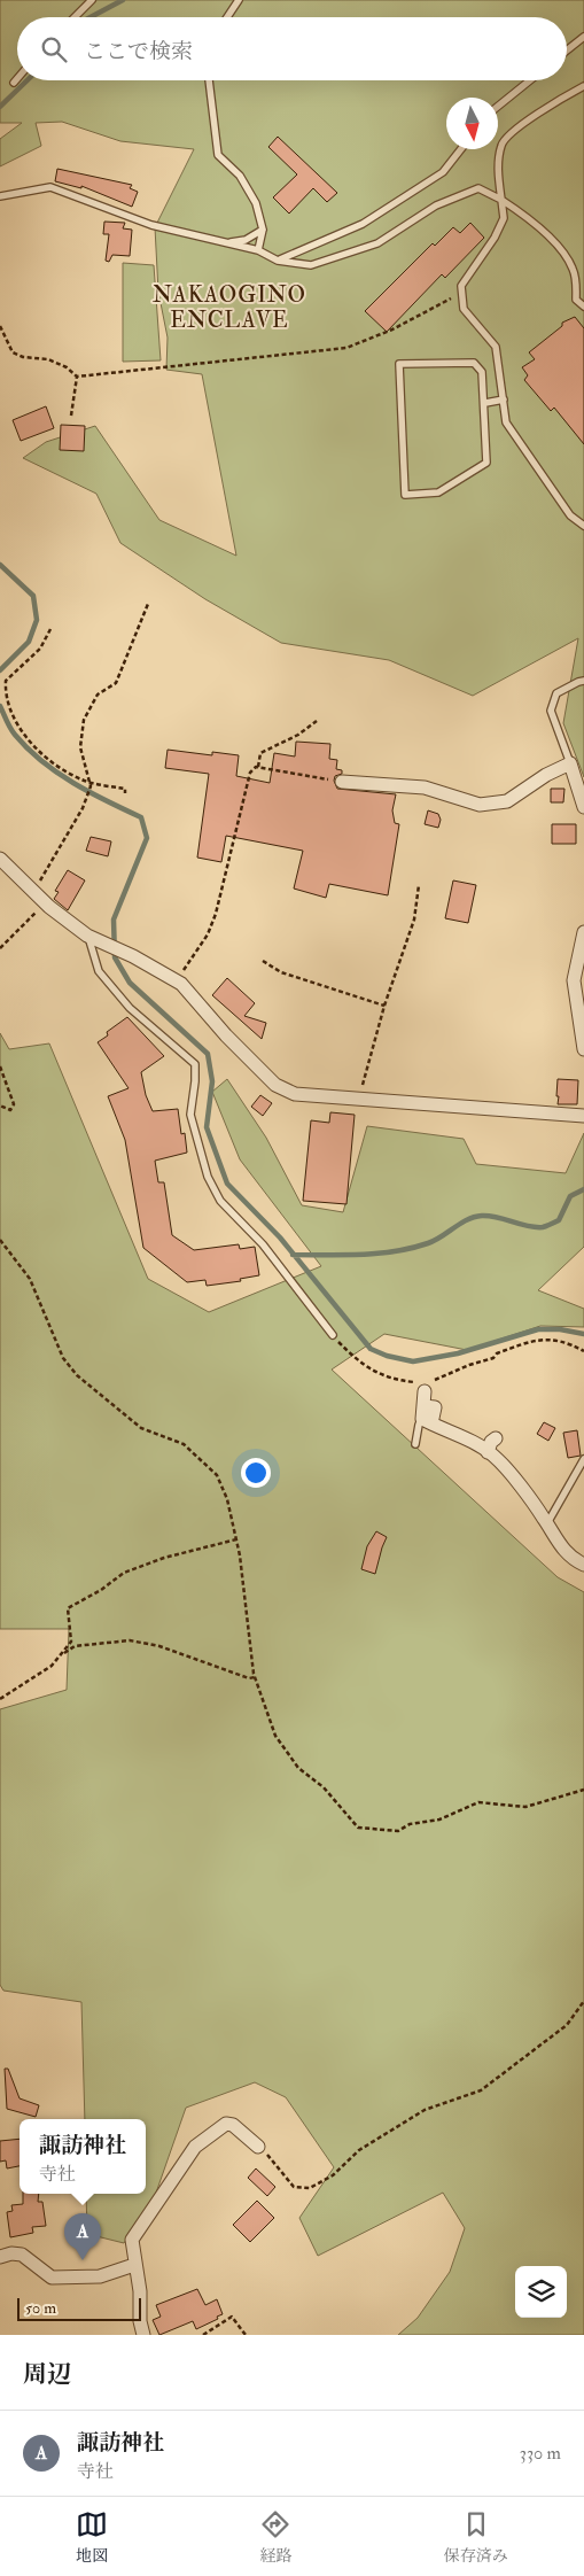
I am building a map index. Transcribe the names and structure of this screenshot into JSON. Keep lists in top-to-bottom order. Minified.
{"districts":["NAKAOGINO ENCLAVE"],"scale_bar":"50 m","north":"bottom","page":{"search":"ここで検索","popup":["諏訪神社","寺社"],"pins":"A","scale":"50 m","heading":"周辺","list":[{"mark":"A","name":"諏訪神社","note":"寺社","value":"330 m"}],"nav":["地図","経路","保存済み"]}}
